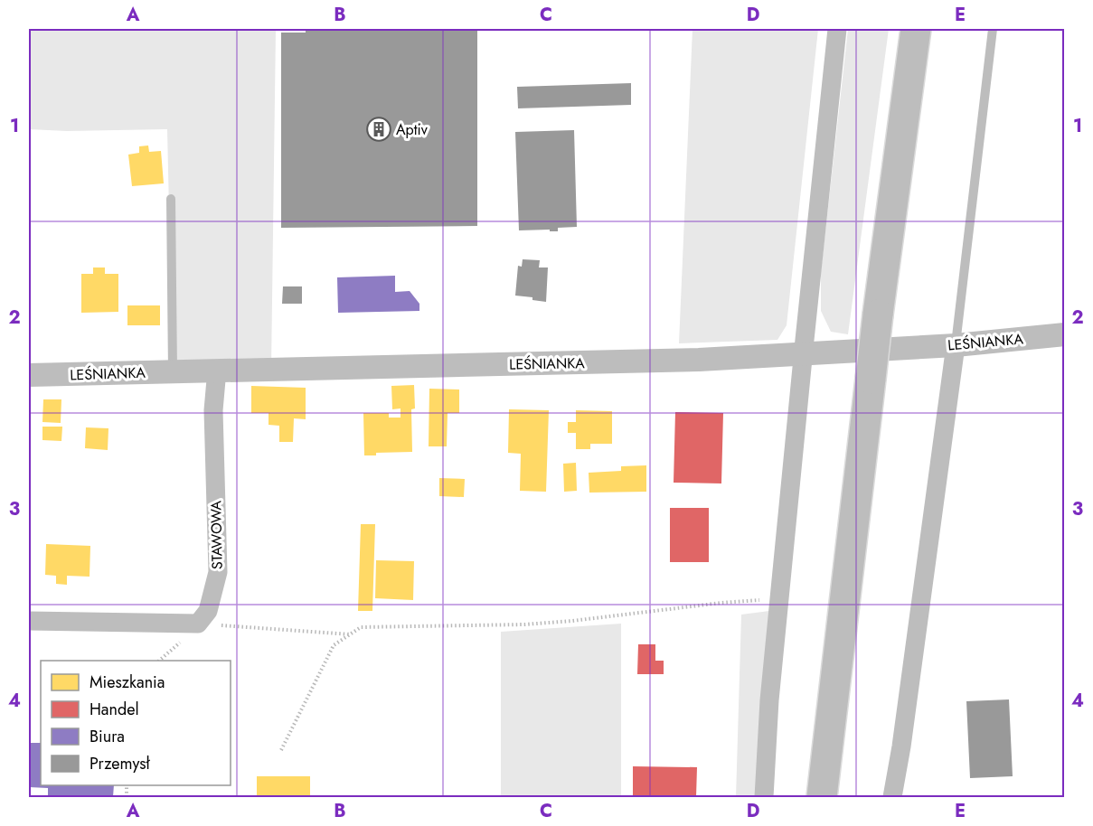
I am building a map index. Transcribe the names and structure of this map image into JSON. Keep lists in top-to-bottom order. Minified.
{"streets":{"street":["LEŚNIANKA","STAWOWA"]},"crossings":[["LEŚNIANKA","STAWOWA"]],"places":{"building":["Aptiv"]},"legend":["Mieszkania","Handel","Biura","Przemysł"],"grid":{"columns":["A","B","C","D","E"],"rows":["1","2","3","4"]}}
